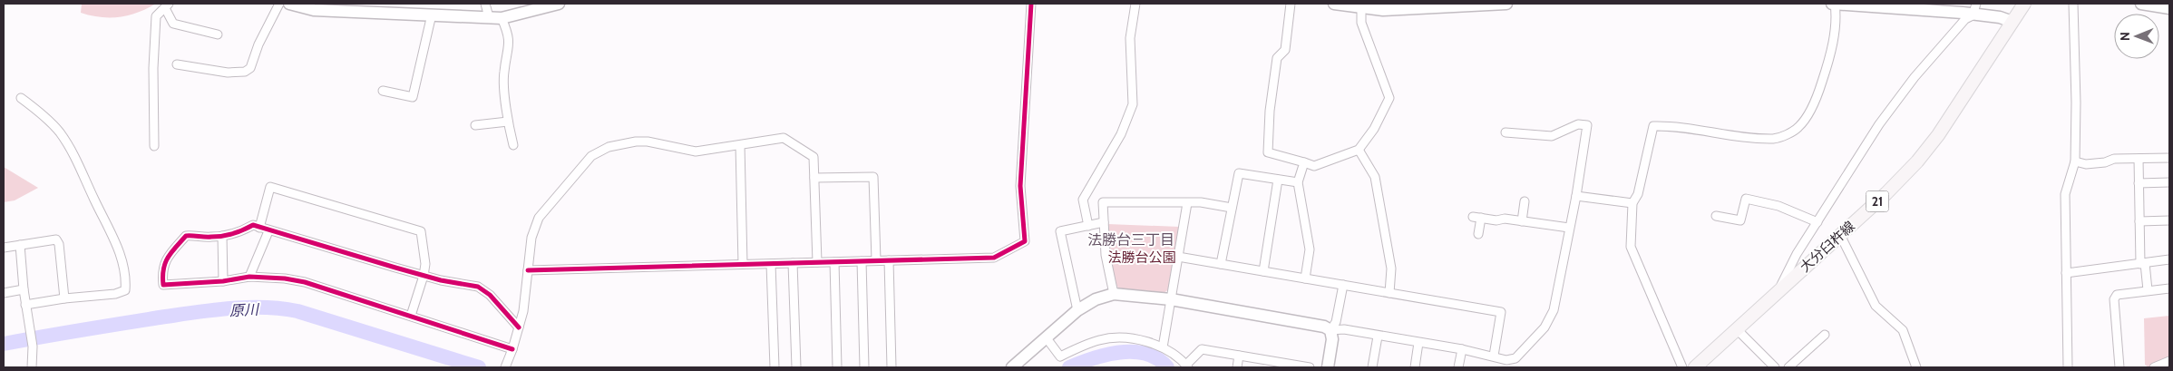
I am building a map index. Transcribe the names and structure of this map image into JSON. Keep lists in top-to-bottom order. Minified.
{"streets":{"main road":["21","大分臼杵線"]},"districts":["法勝台三丁目"],"water":["原川"],"parks":["法勝台公園"],"north":"left"}
